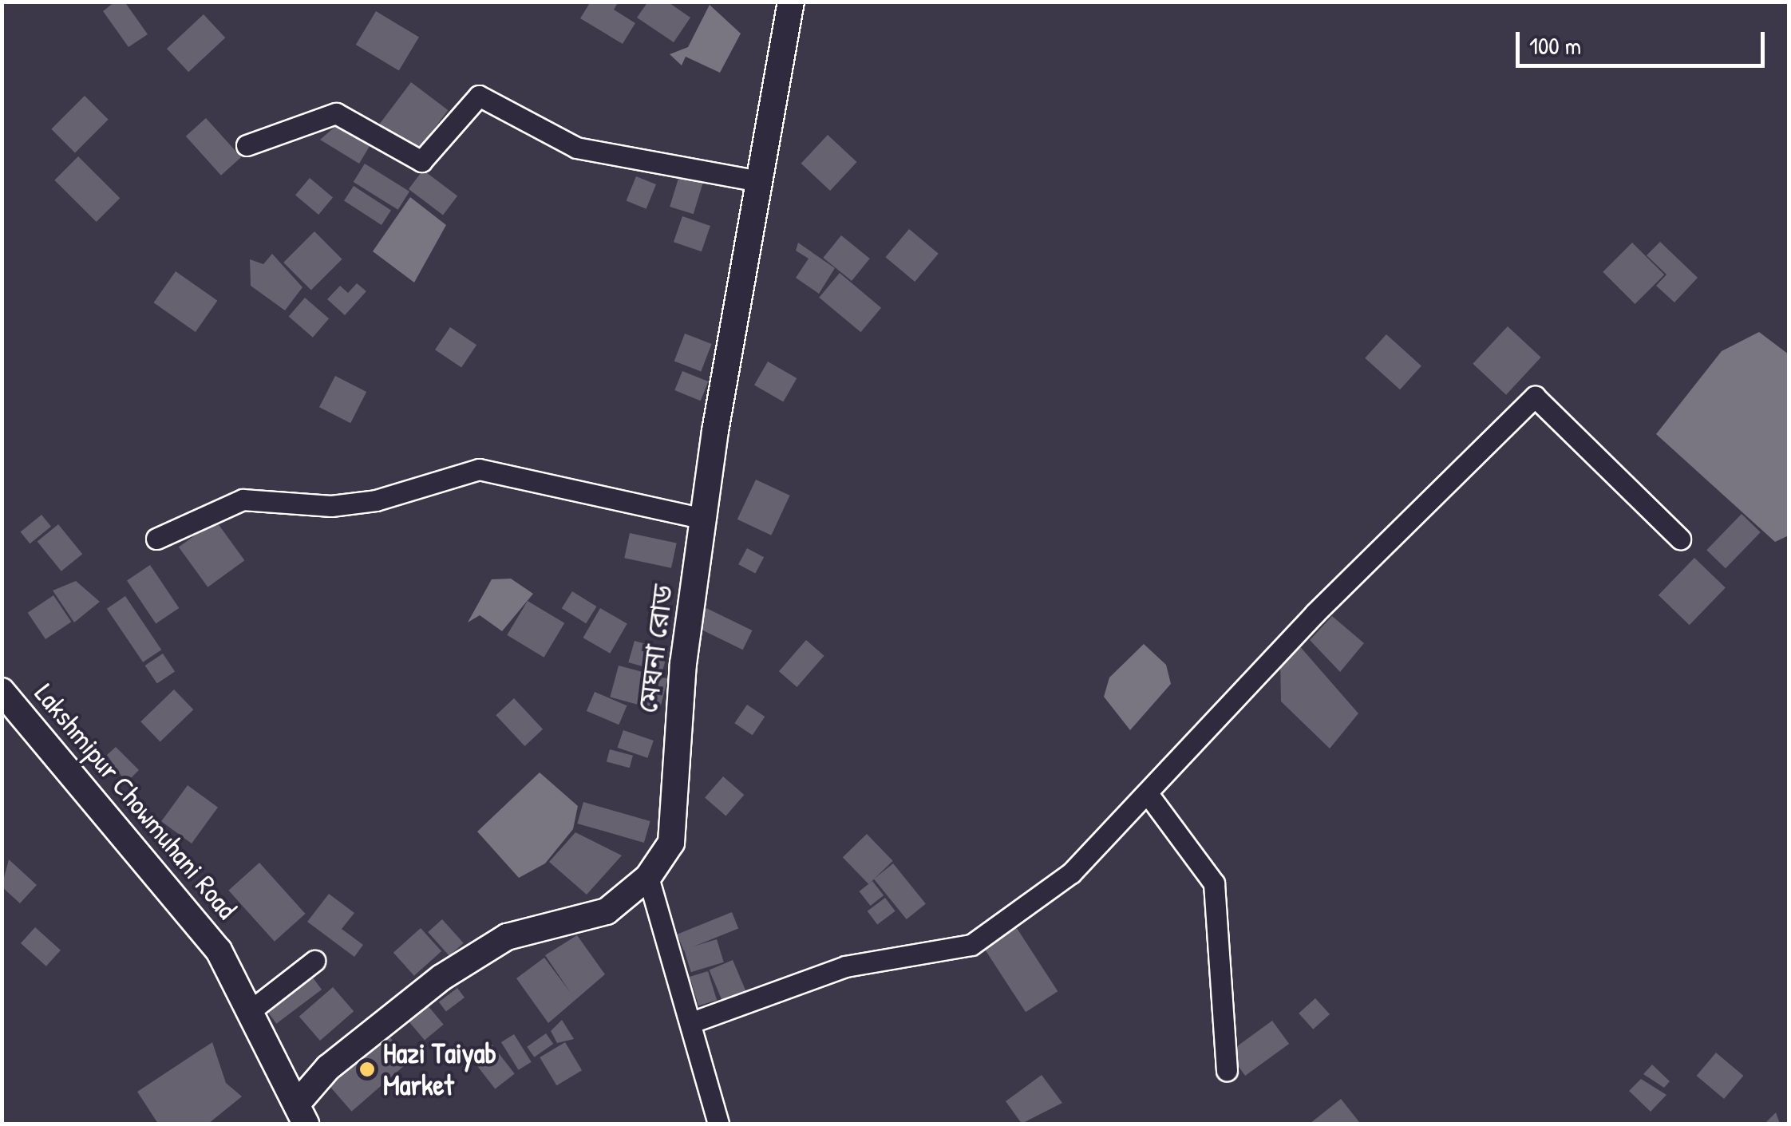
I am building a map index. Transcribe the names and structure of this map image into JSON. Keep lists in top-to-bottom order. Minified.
{"streets":{"main road":["মেঘনা রোড","Lakshmipur Chowmuhani Road"]},"crossings":[["মেঘনা রোড","Lakshmipur Chowmuhani Road"]],"places":["Hazi Taiyab Market"],"scale_bar":"100 m"}
